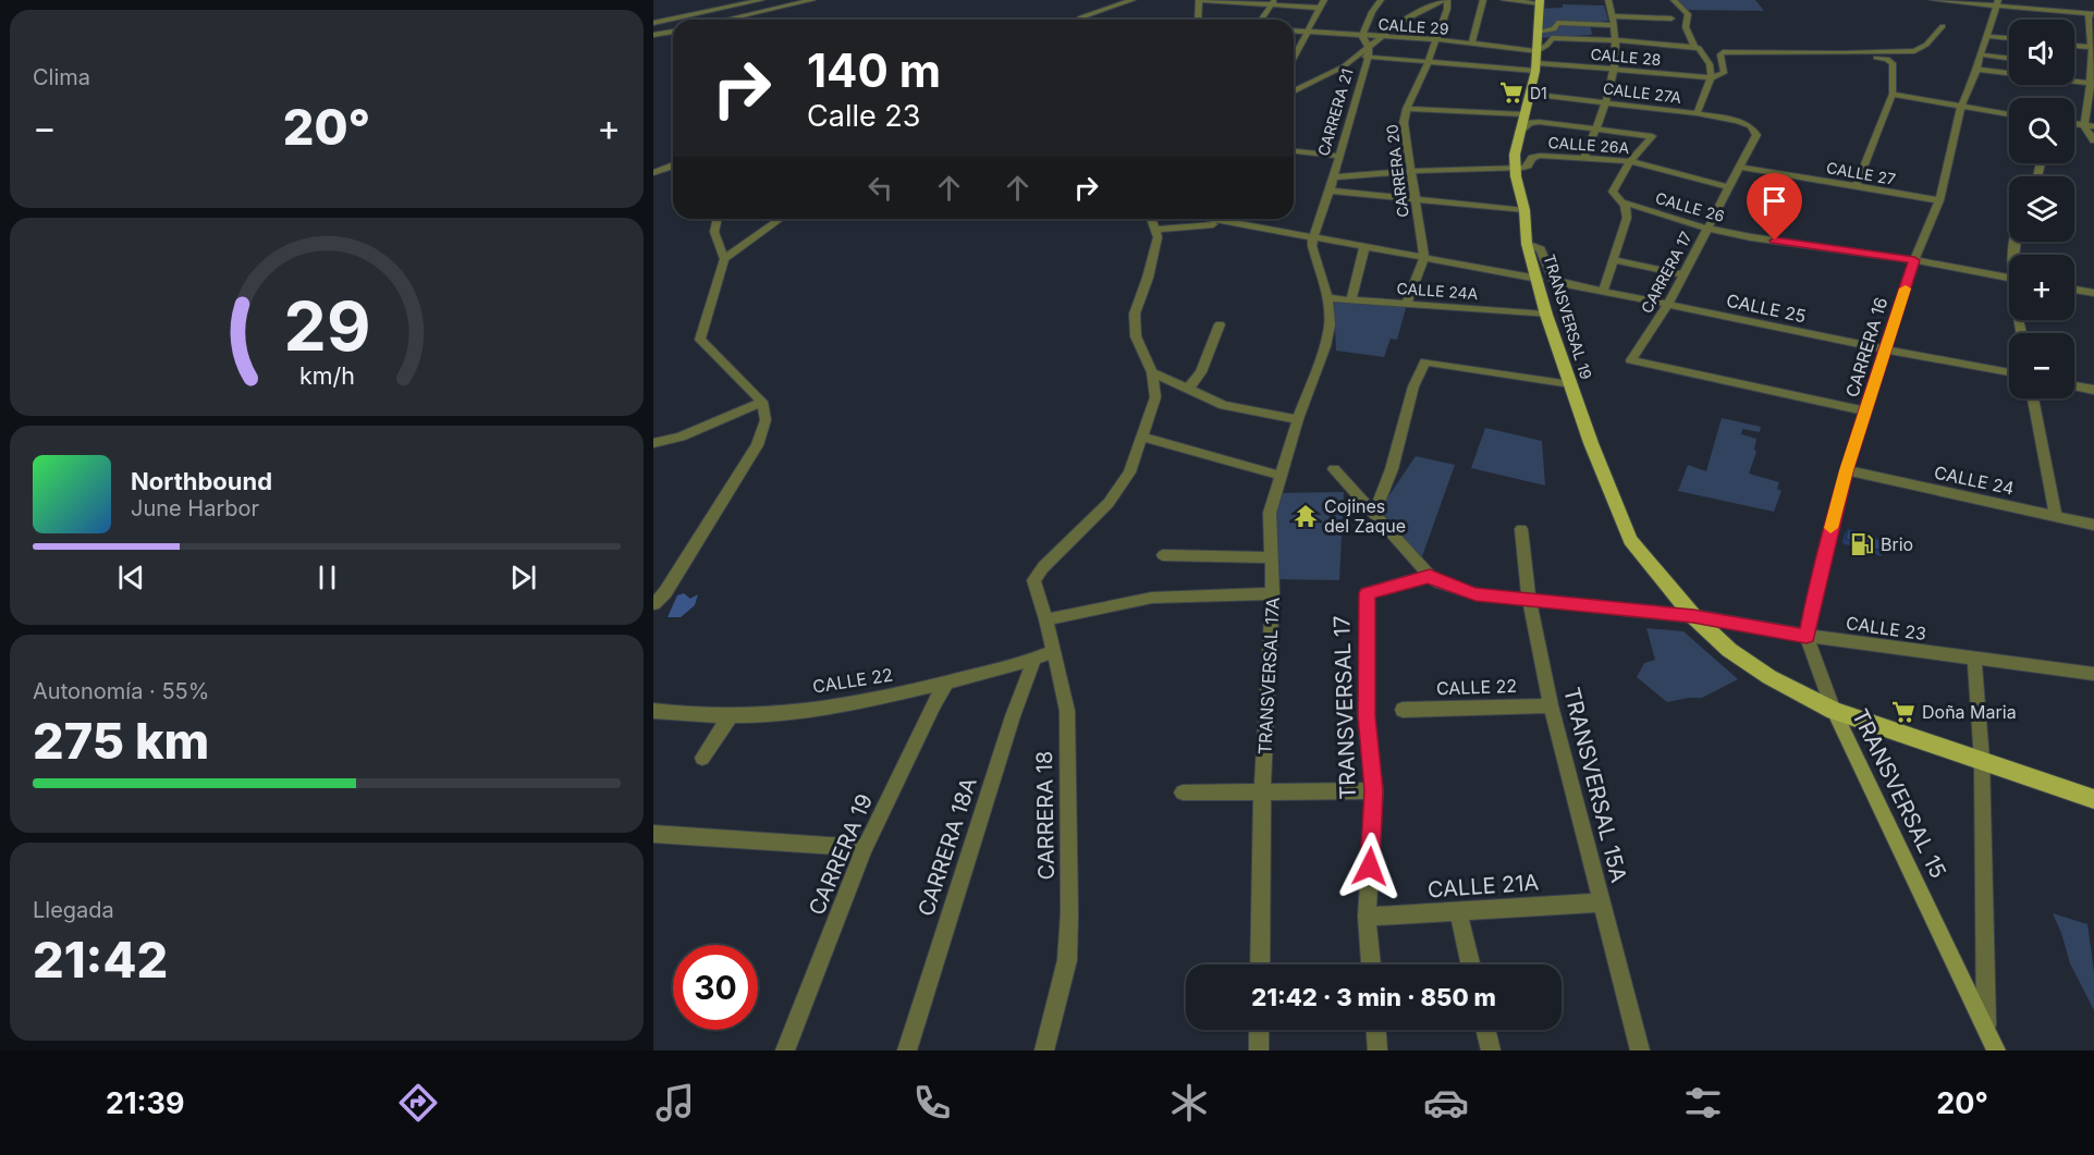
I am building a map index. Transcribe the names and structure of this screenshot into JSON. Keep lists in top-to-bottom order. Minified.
{"streets":{"main road":["TRANSVERSAL 19","TRANSVERSAL 15"],"street":["CALLE 29","CALLE 28","CALLE 27A","CARRERA 21","CALLE 26A","CARRERA 20","CALLE 27","CALLE 26","CARRERA 17","CALLE 24A","CALLE 25","CARRERA 16","CALLE 24","CALLE 23","TRANSVERSAL 17A","CALLE 22","TRANSVERSAL 17","TRANSVERSAL 15A","CARRERA 18","CARRERA 18A","CARRERA 19","CALLE 21A"]},"crossings":[["CALLE 29","CARRERA 20"],["CALLE 29","TRANSVERSAL 19"],["CALLE 28","TRANSVERSAL 19"],["CALLE 27A","CARRERA 17"],["CALLE 27A","TRANSVERSAL 19"],["CARRERA 21","CALLE 26A"],["CARRERA 21","CALLE 24A"],["CARRERA 21","TRANSVERSAL 17A"],["CALLE 26A","CARRERA 20"],["CALLE 26A","CARRERA 17"],["CALLE 26A","TRANSVERSAL 19"],["CALLE 27","CARRERA 17"],["CALLE 27","CARRERA 16"],["CALLE 26","CARRERA 17"],["CALLE 26","CARRERA 16"],["CARRERA 17","CALLE 25"],["CARRERA 17","CARRERA 16"],["CALLE 24A","TRANSVERSAL 19"],["CALLE 24A","TRANSVERSAL 17A"],["CALLE 25","TRANSVERSAL 19"],["CALLE 25","CARRERA 16"],["TRANSVERSAL 19","CALLE 23"],["TRANSVERSAL 19","TRANSVERSAL 15"],["CARRERA 16","CALLE 24"],["CARRERA 16","CALLE 23"],["CALLE 23","TRANSVERSAL 17"],["CALLE 23","TRANSVERSAL 15A"],["CALLE 23","TRANSVERSAL 15"],["CALLE 22","TRANSVERSAL 15A"],["CALLE 22","CARRERA 18"],["CALLE 22","CARRERA 18A"],["CALLE 22","CARRERA 19"],["TRANSVERSAL 17","CALLE 21A"],["TRANSVERSAL 15A","CALLE 21A"]],"places":{"supermarket":["D1","Doña Maria"],"temple":["Cojines del Zaque"],"fuel station":["Brio"]},"page":{"tile":["Clima",["Autonomía · 55%","275 km"],["Llegada","21:42"]],"map_buttons":["+","−"],"turn":["140 m","Calle 23"],"heat":["−","20°","+"],"song":["Northbound","June Harbor"],"limit":"30","trip":"21:42 · 3 min · 850 m","tabs":["21:39","20°"],"gauge":["29","km/h"]}}
